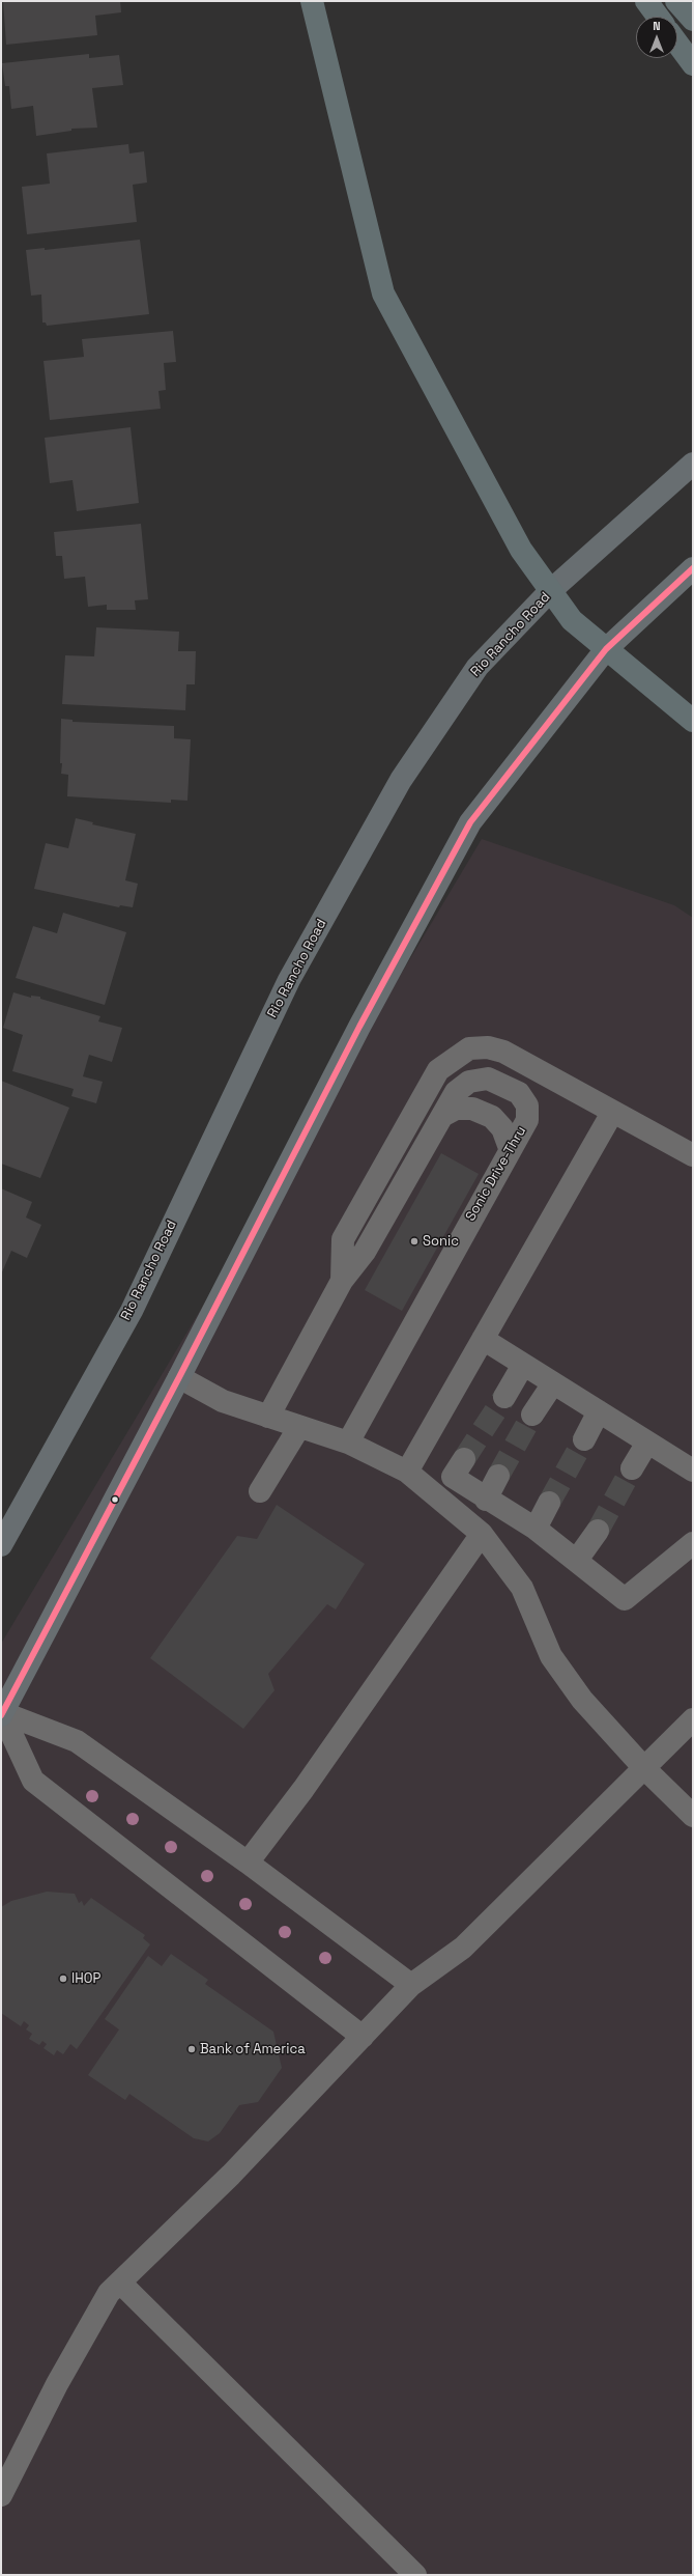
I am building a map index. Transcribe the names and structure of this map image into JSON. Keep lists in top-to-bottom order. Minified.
{"streets":{"main road":["Rio Rancho Road"],"lane":["Sonic Drive-Thru"]},"places":["Sonic","IHOP","Bank of America"],"north":"top"}
